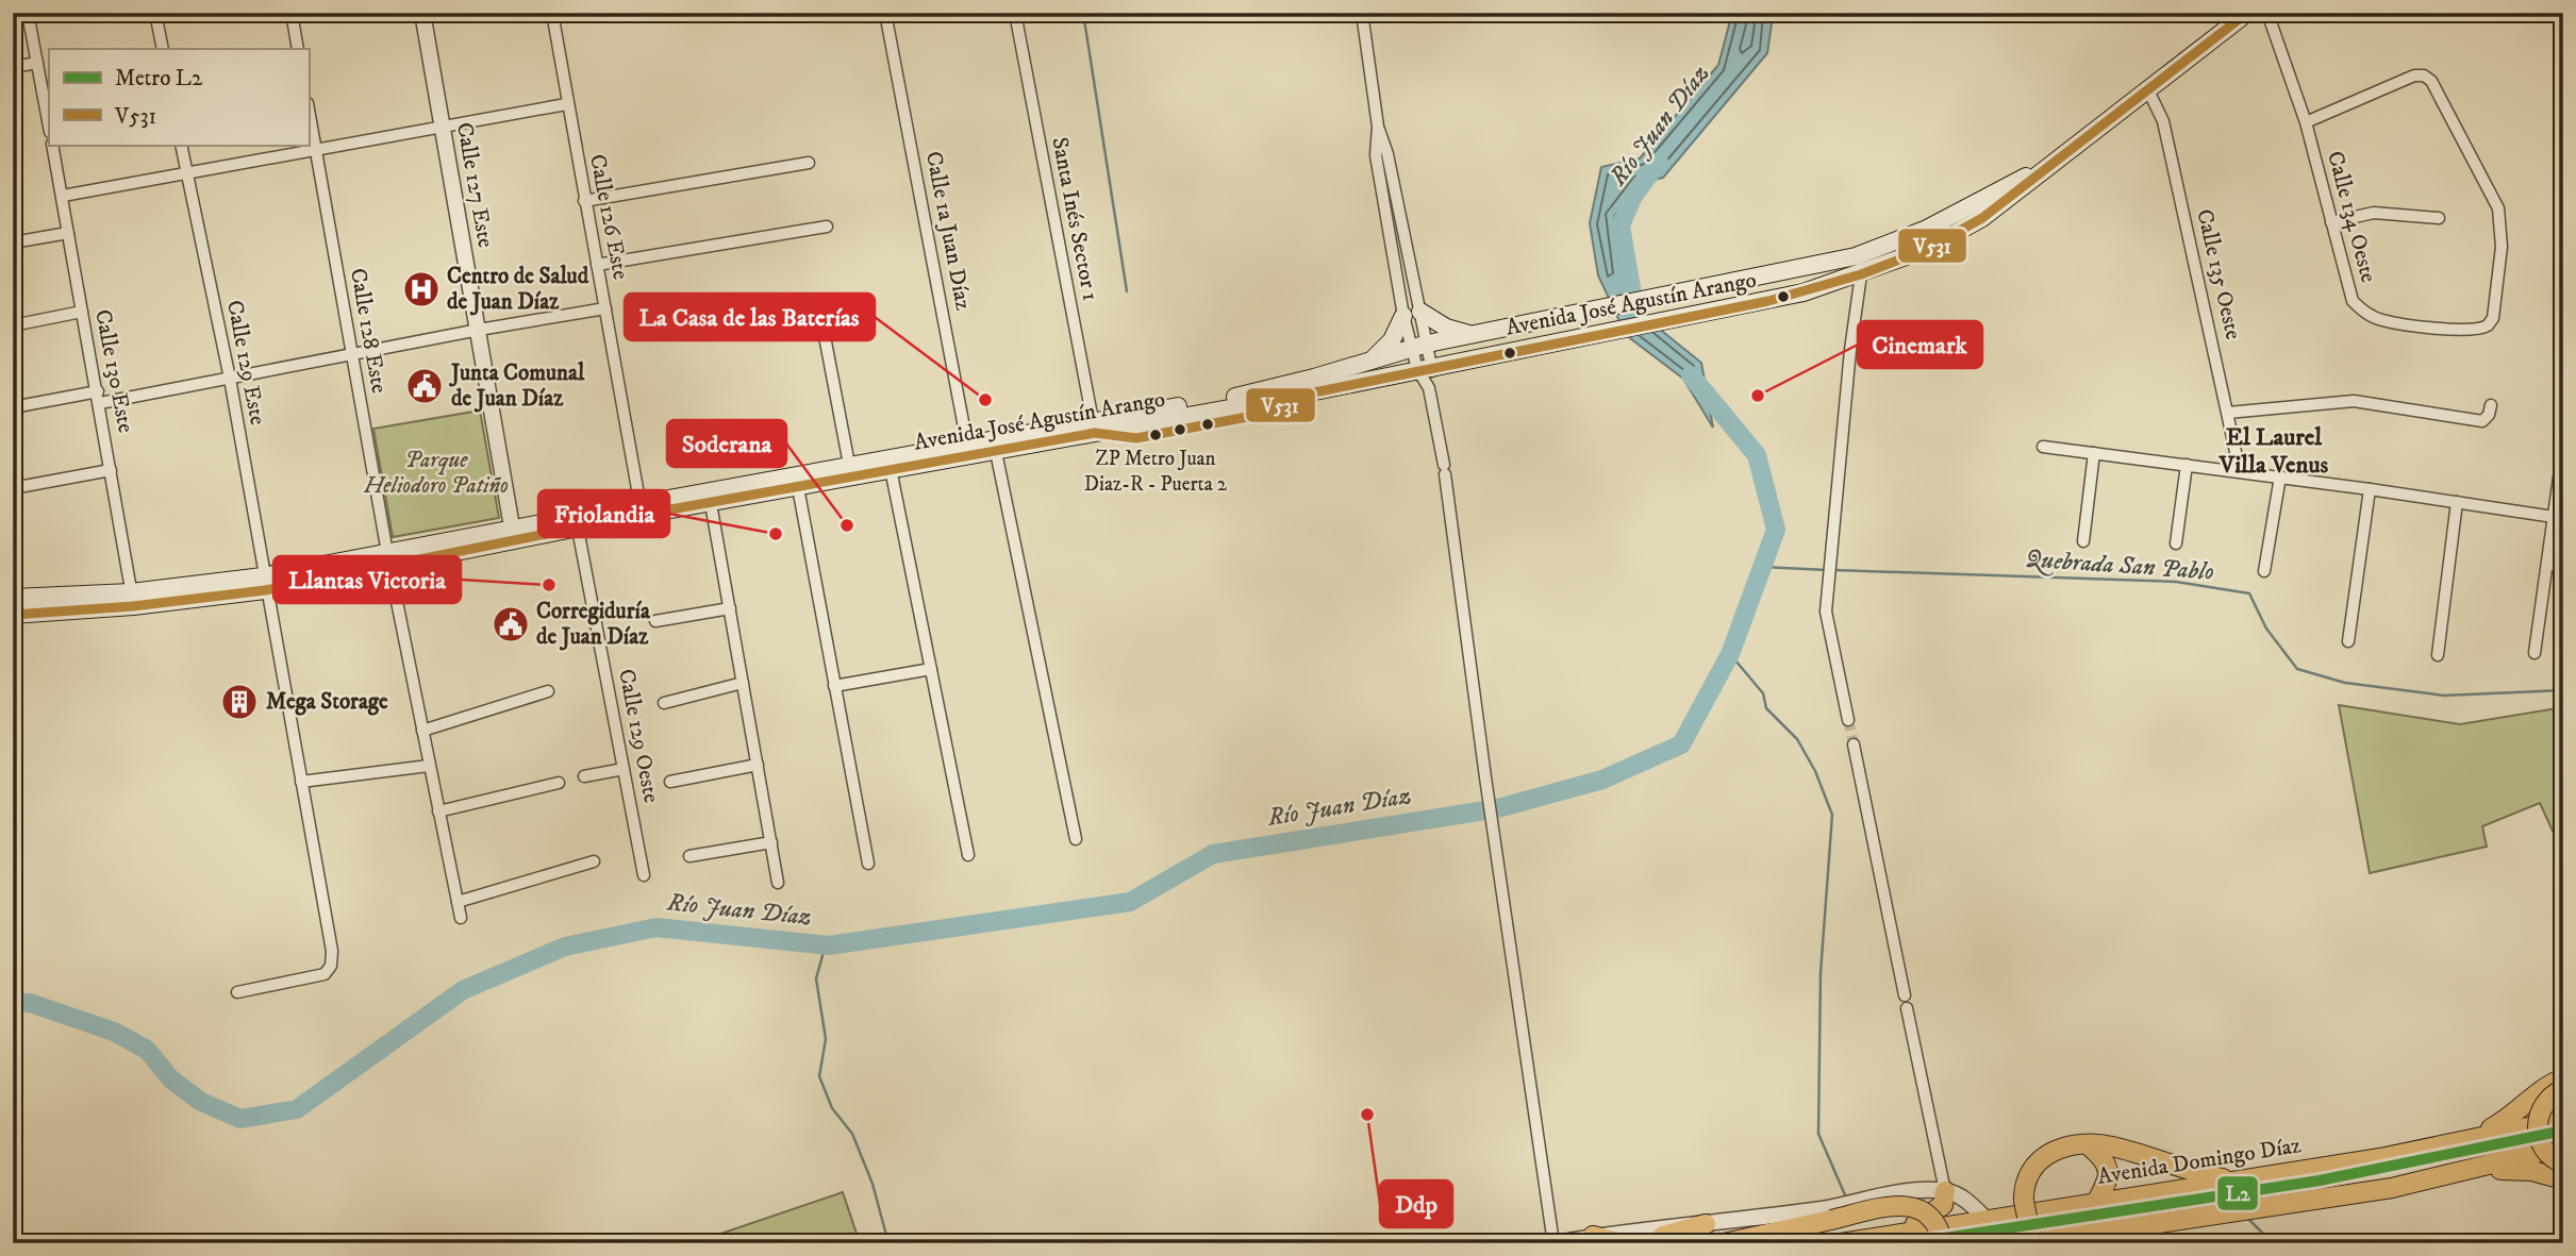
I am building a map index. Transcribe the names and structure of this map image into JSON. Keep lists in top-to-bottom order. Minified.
{"streets":{"main road":["Avenida José Agustín Arango","Avenida Domingo Díaz"],"street":["Calle 127 Este","Calle 126 Este","Calle 134 Oeste","Santa Inés Sector 1","Calle 1a Juan Díaz","Calle 135 Oeste","Calle 128 Este","Calle 129 Este","Calle 130 Este","Calle 129 Oeste"]},"crossings":[["Calle 127 Este","Avenida José Agustín Arango"],["Calle 126 Este","Avenida José Agustín Arango"],["Santa Inés Sector 1","Avenida José Agustín Arango"],["Calle 1a Juan Díaz","Avenida José Agustín Arango"],["Calle 135 Oeste","Avenida José Agustín Arango"],["Avenida José Agustín Arango","Calle 128 Este"],["Avenida José Agustín Arango","Calle 129 Este"],["Avenida José Agustín Arango","Calle 130 Este"],["Avenida José Agustín Arango","Calle 129 Oeste"]],"districts":["El Laurel Villa Venus"],"water":["Río Juan Díaz","Quebrada San Pablo"],"parks":["Parque Heliodoro Patiño"],"places":{"hospital":["Centro de Salud de Juan Díaz"],"public building":["Junta Comunal de Juan Díaz","Corregiduría de Juan Díaz"],"other":["Cinemark","La Casa de las Baterías","ZP Metro Juan Diaz-R - Puerta 2","Soderana","Friolandia","Llantas Victoria","Ddp"],"building":["Mega Storage"]},"lines":["transit line V531","metro line L2"],"legend":["Metro L2","V531"]}
